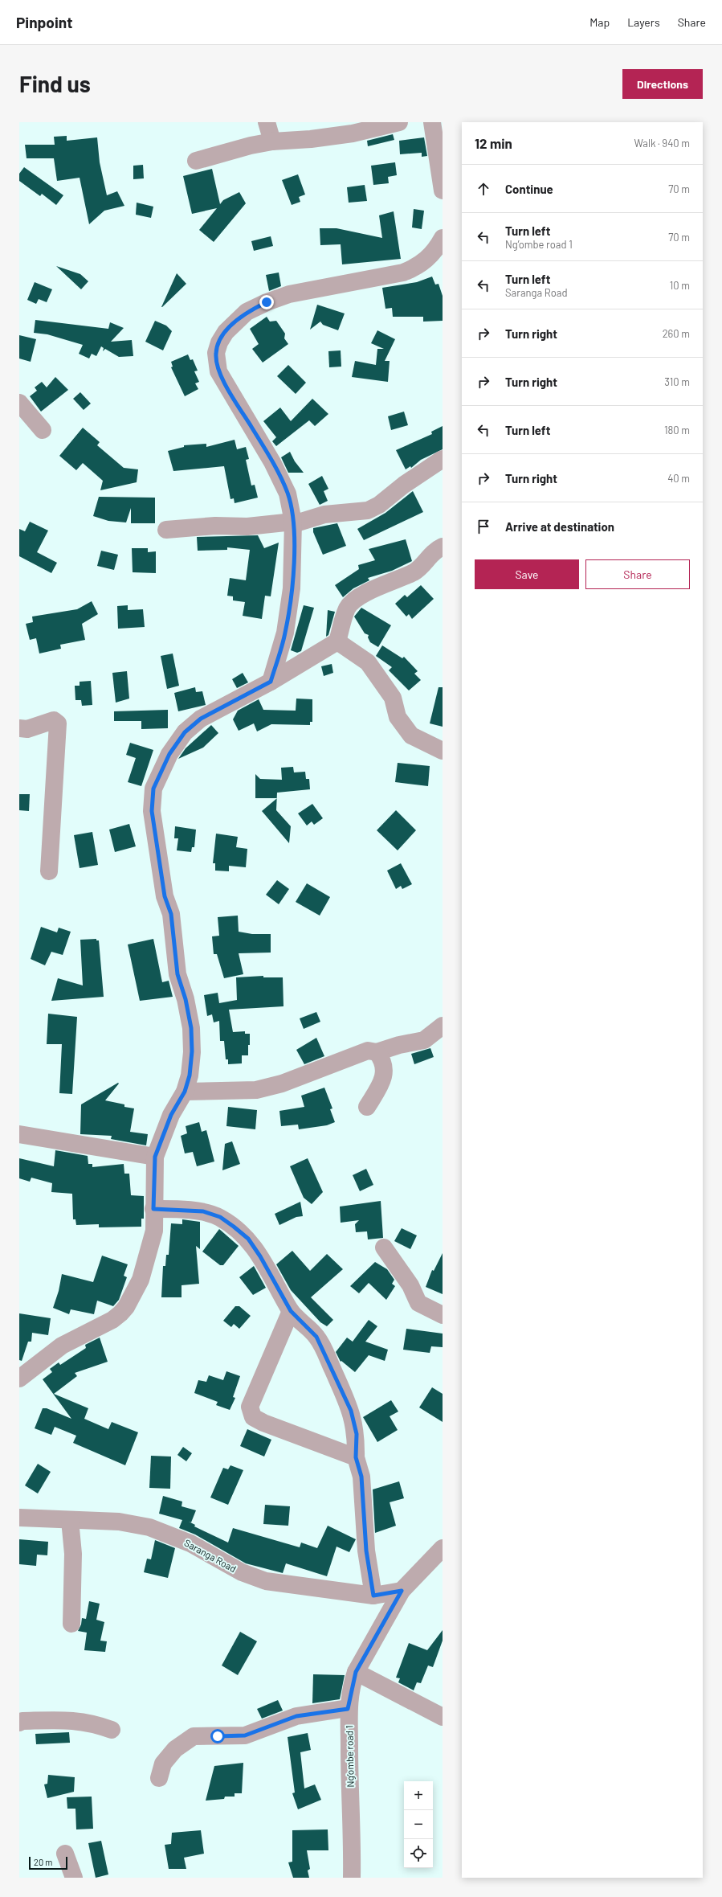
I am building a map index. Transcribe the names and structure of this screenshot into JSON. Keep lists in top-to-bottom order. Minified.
{"streets":{"street":["Saranga Road","Ng’ombe road 1"]},"crossings":[["Saranga Road","Ng’ombe road 1"]],"scale_bar":"20 m","page":{"header":"Pinpoint","nav":["Map","Layers","Share"],"buttons":["Directions",["Save","Share"]],"title":"Find us","heading":["12 min","Walk · 940 m"],"list":[["Continue","70 m"],["Turn left","Ng’ombe road 1","70 m"],["Turn left","Saranga Road","10 m"],["Turn right","260 m"],["Turn right","310 m"],["Turn left","180 m"],["Turn right","40 m"],"Arrive at destination"],"map_buttons":["+","−"],"scale":"20 m"}}
